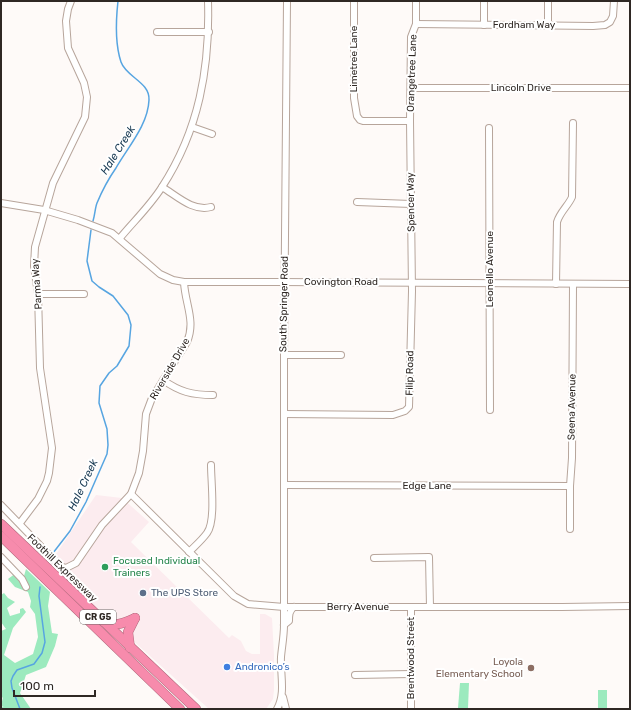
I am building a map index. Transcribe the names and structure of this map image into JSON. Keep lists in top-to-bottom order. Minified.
{"streets":{"highway":["Foothill Expressway","CR G5"],"street":["Fordham Way","Limetree Lane","Orangetree Lane","Lincoln Drive","Spencer Way","Leonello Avenue","Covington Road","Parma Way","South Springer Road","Riverside Drive","Filip Road","Seena Avenue","Edge Lane","Berry Avenue","Brentwood Street"]},"crossings":[["Fordham Way","Orangetree Lane"],["Limetree Lane","Orangetree Lane"],["Limetree Lane","Spencer Way"],["Orangetree Lane","Lincoln Drive"],["Orangetree Lane","Spencer Way"],["Spencer Way","Covington Road"],["Spencer Way","Filip Road"],["Leonello Avenue","Covington Road"],["Covington Road","Parma Way"],["Covington Road","South Springer Road"],["Covington Road","Riverside Drive"],["Covington Road","Filip Road"],["Covington Road","Seena Avenue"],["Parma Way","Riverside Drive"],["South Springer Road","Filip Road"],["South Springer Road","Edge Lane"],["South Springer Road","Berry Avenue"],["Riverside Drive","Berry Avenue"],["Seena Avenue","Edge Lane"],["Berry Avenue","Brentwood Street"]],"water":["Hale Creek"],"places":["Focused Individual Trainers","The UPS Store","Andronico’s","Loyola Elementary School"],"scale_bar":"100 m"}
